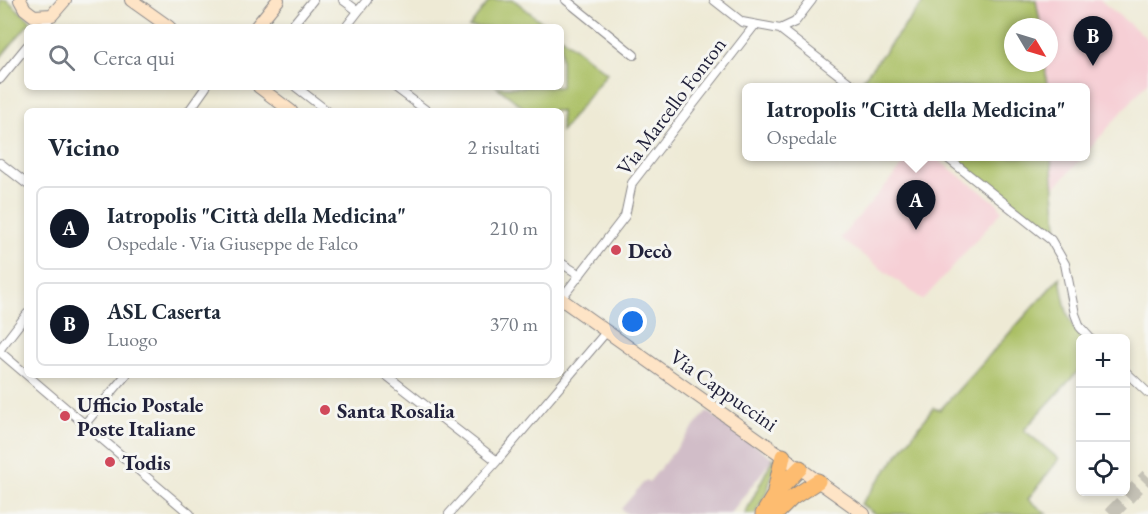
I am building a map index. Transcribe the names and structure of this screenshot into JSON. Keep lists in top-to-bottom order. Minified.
{"streets":{"street":["Via Marcello Fonton","Via Cappuccini"]},"places":["Decò","Santa Rosalia","Ufficio Postale Poste Italiane","Todis"],"north":"bottom right","page":{"pins":["B","A"],"search":"Cerca qui","popup":["Iatropolis \"Città della Medicina\"","Ospedale"],"heading":["Vicino","2 risultati"],"list":[{"mark":"A","name":"Iatropolis \"Città della Medicina\"","note":"Ospedale · Via Giuseppe de Falco","value":"210 m"},{"mark":"B","name":"ASL Caserta","note":"Luogo","value":"370 m"}],"map_buttons":["+","−"]}}
